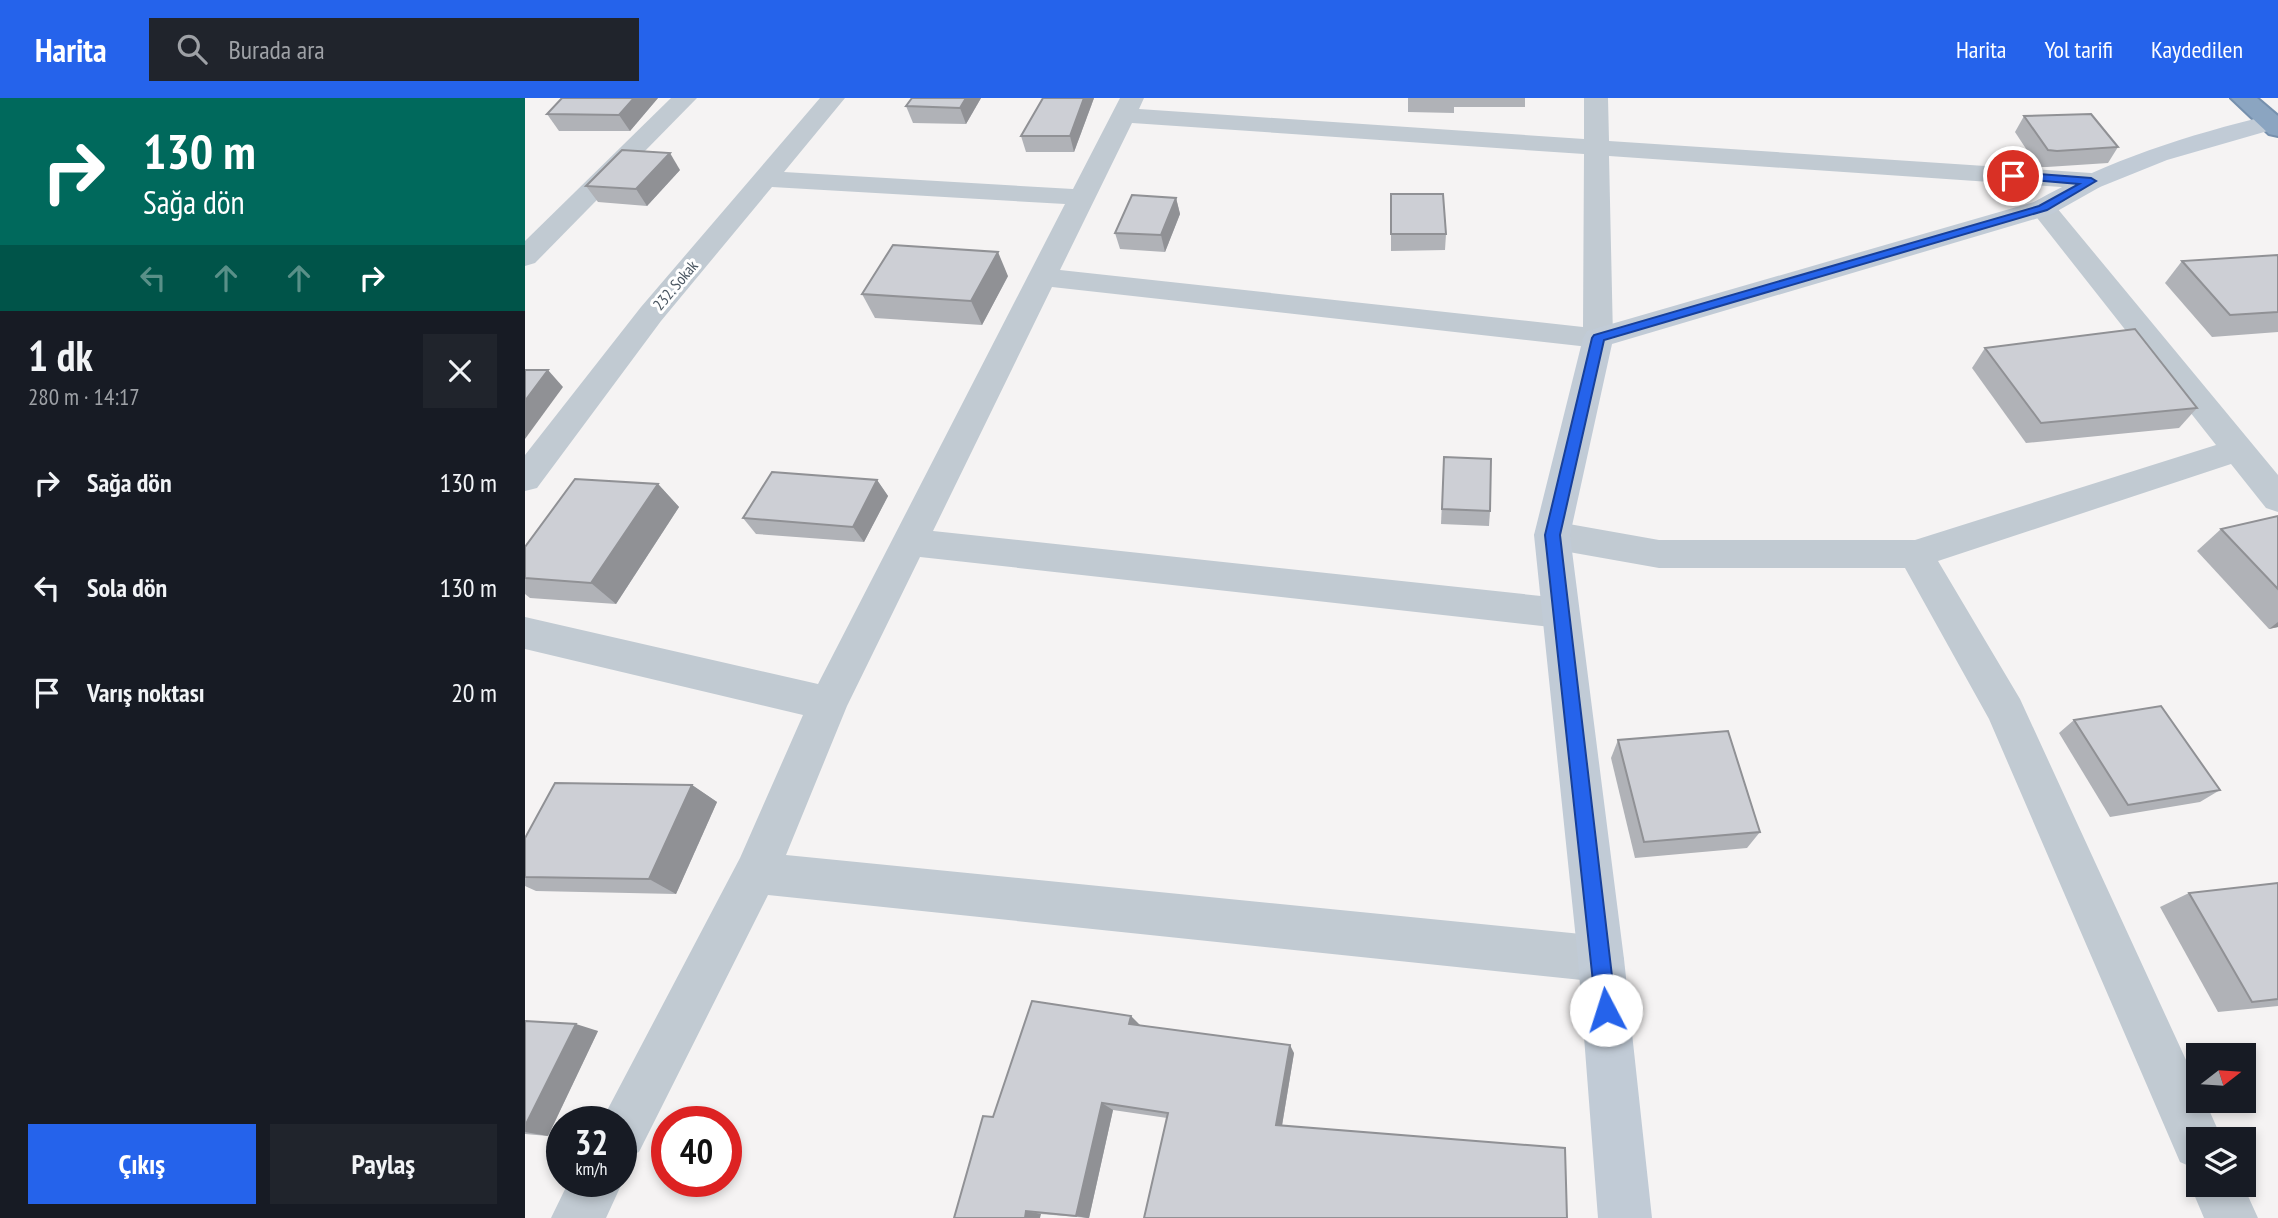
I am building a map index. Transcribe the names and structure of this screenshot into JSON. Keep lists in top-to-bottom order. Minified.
{"streets":{"street":["232. Sokak"]},"north":"right","page":{"header":"Harita","search":"Burada ara","nav":["Harita","Yol tarifi","Kaydedilen"],"turn":["130 m","Sağa dön"],"heading":["1 dk","280 m · 14:17"],"list":[{"name":"Sağa dön","value":"130 m"},{"name":"Sola dön","value":"130 m"},{"name":"Varış noktası","value":"20 m"}],"speed":"32 km/h","limit":"40","buttons":["Çıkış","Paylaş"]}}
